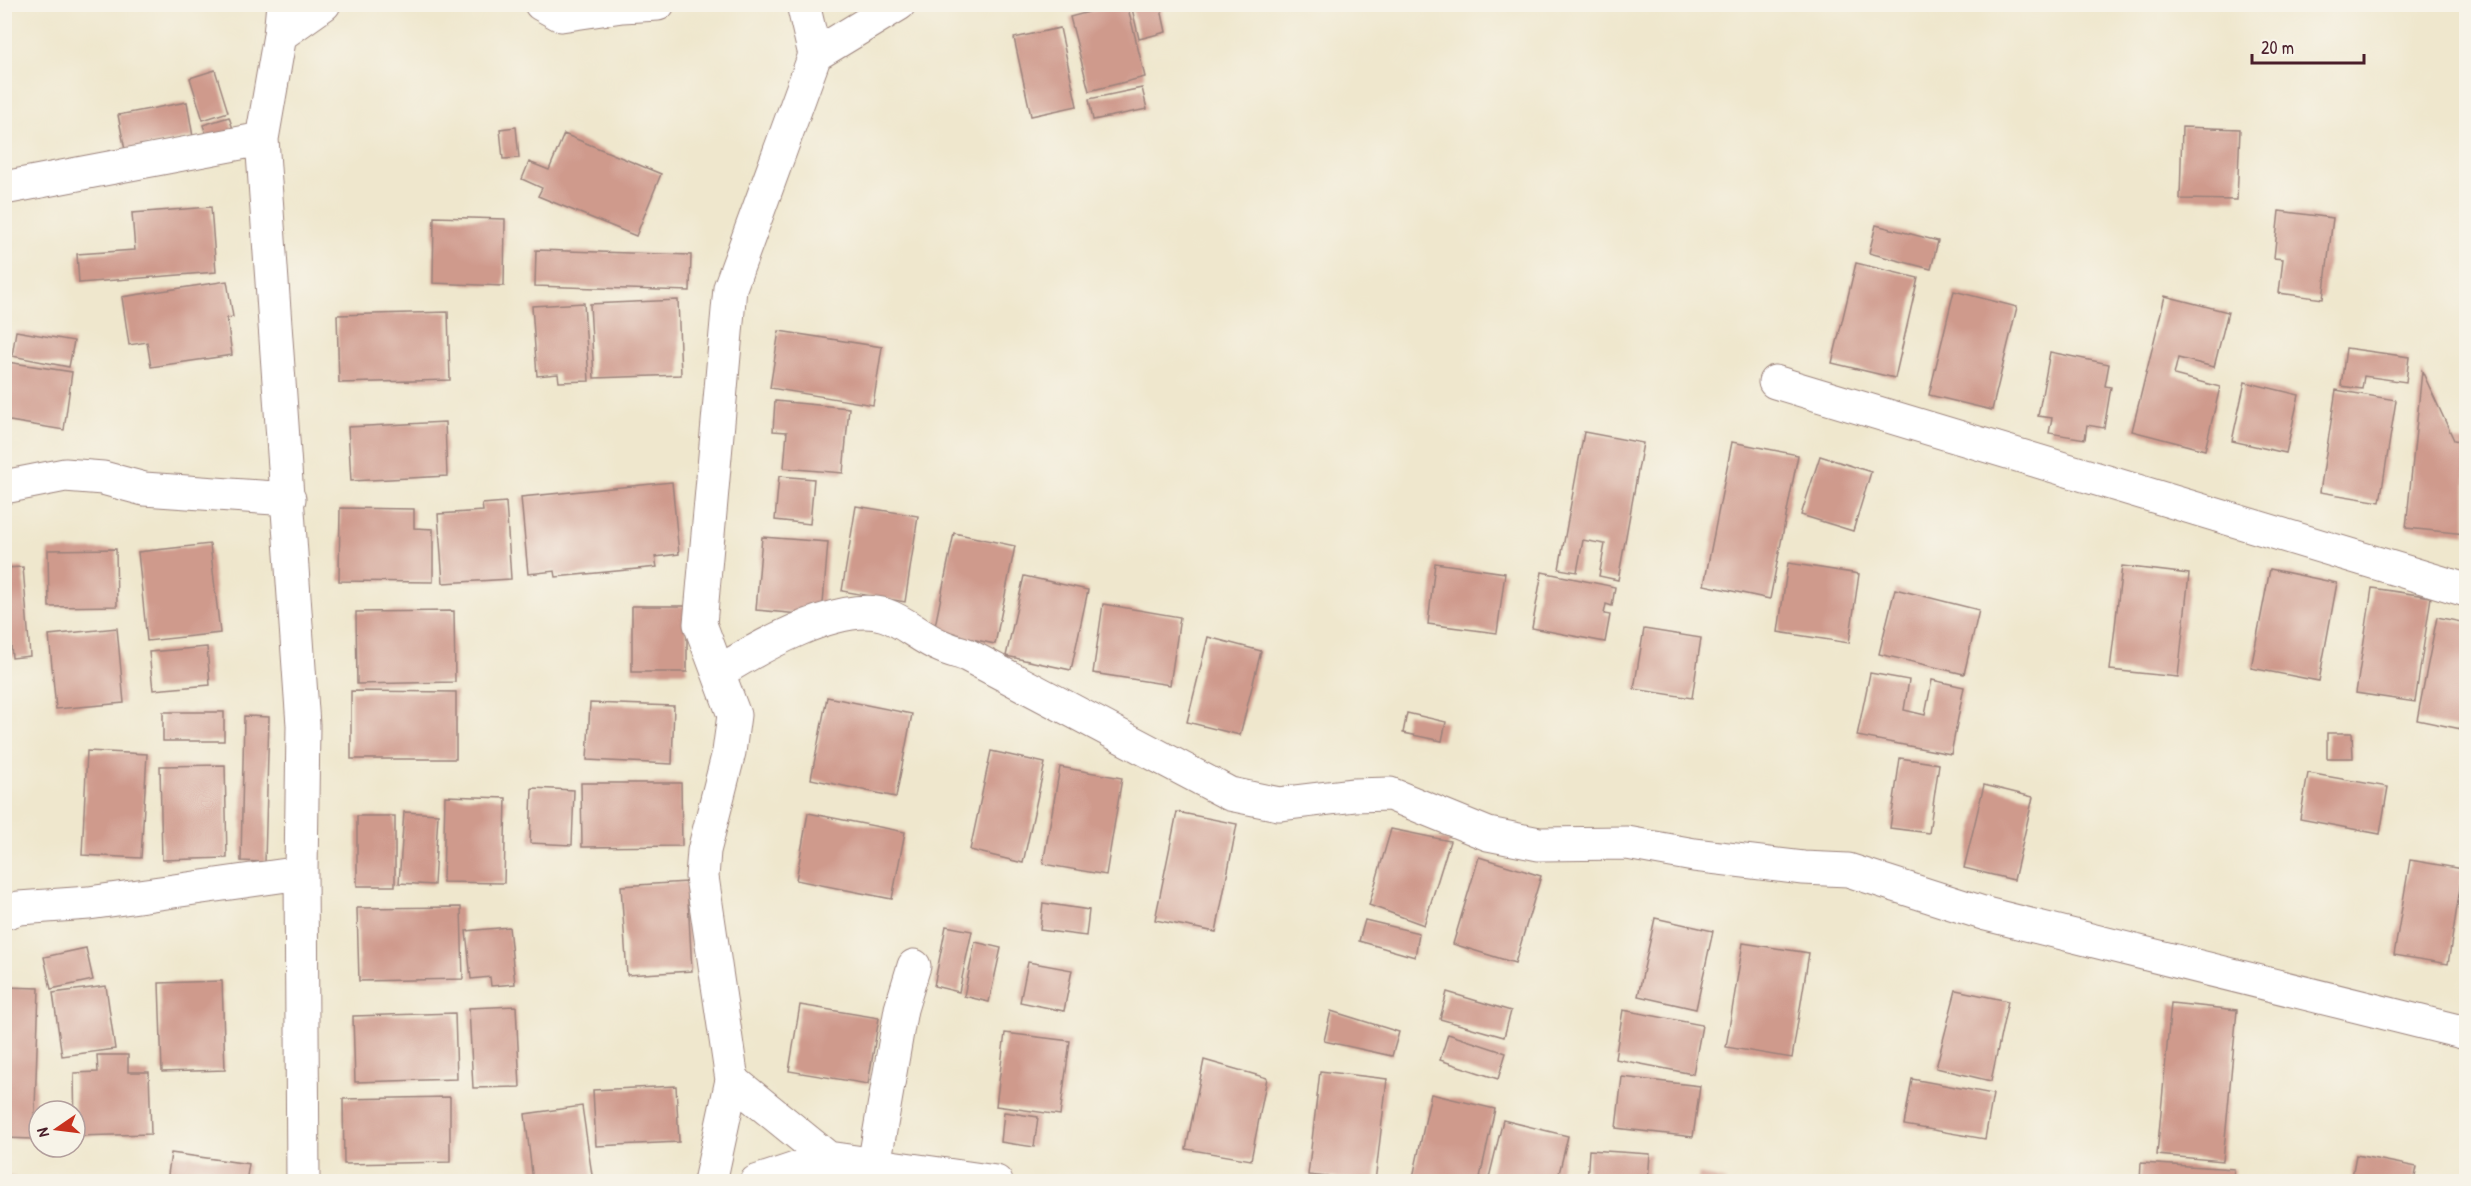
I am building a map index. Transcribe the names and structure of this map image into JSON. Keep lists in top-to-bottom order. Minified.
{"scale_bar":"20 m","north":"left"}
